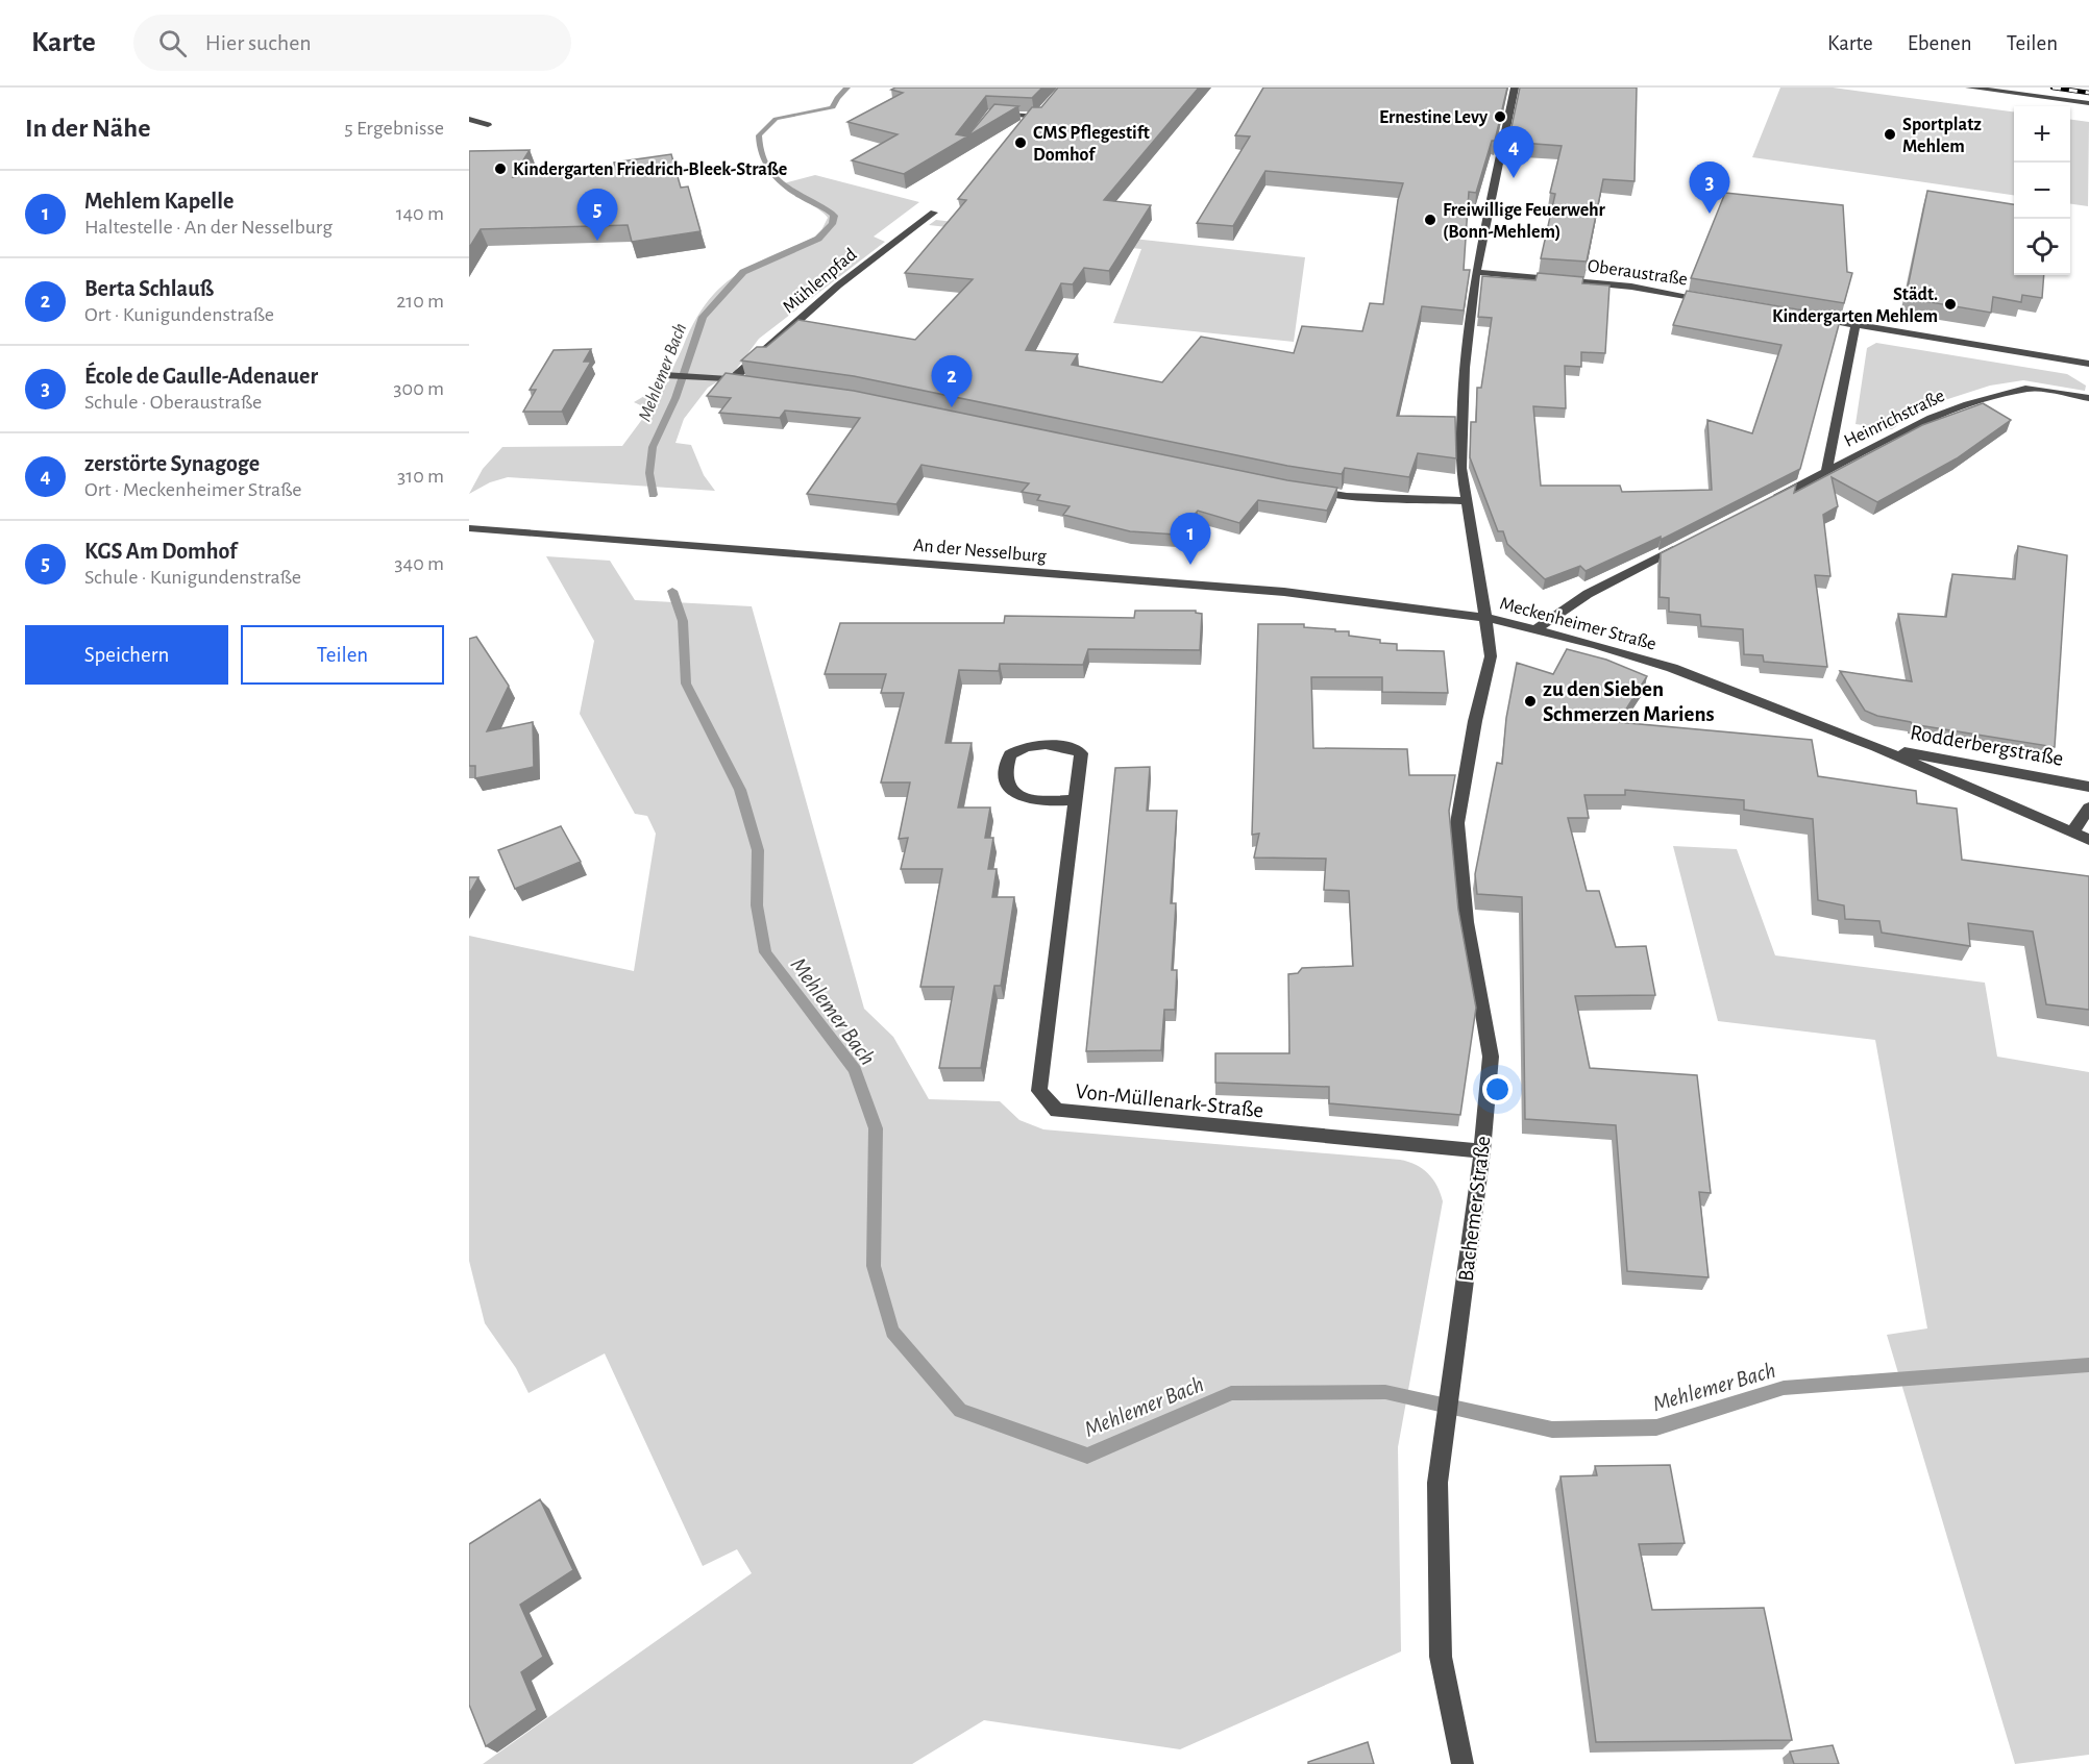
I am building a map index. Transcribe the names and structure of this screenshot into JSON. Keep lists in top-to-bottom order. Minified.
{"streets":{"street":["Oberaustraße","Mühlenpfad","Heinrichstraße","An der Nesselburg","Meckenheimer Straße","Rodderbergstraße","Von-Müllenark-Straße","Bachemer Straße"]},"crossings":[["Oberaustraße","Meckenheimer Straße"],["An der Nesselburg","Meckenheimer Straße"],["An der Nesselburg","Bachemer Straße"],["Meckenheimer Straße","Rodderbergstraße"],["Meckenheimer Straße","Bachemer Straße"],["Von-Müllenark-Straße","Bachemer Straße"]],"water":["Mehlemer Bach"],"places":["Ernestine Levy","Sportplatz Mehlem","CMS Pflegestift Domhof","Kindergarten Friedrich-Bleek-Straße","Freiwillige Feuerwehr (Bonn-Mehlem)","Städt. Kindergarten Mehlem","zu den Sieben Schmerzen Mariens"],"page":{"header":"Karte","search":"Hier suchen","nav":["Karte","Ebenen","Teilen"],"heading":["In der Nähe","5 Ergebnisse"],"map_buttons":["+","−"],"pins":["4","3","5","2","1"],"list":[{"mark":"1","name":"Mehlem Kapelle","note":"Haltestelle · An der Nesselburg","value":"140 m"},{"mark":"2","name":"Berta Schlauß","note":"Ort · Kunigundenstraße","value":"210 m"},{"mark":"3","name":"École de Gaulle-Adenauer","note":"Schule · Oberaustraße","value":"300 m"},{"mark":"4","name":"zerstörte Synagoge","note":"Ort · Meckenheimer Straße","value":"310 m"},{"mark":"5","name":"KGS Am Domhof","note":"Schule · Kunigundenstraße","value":"340 m"}],"buttons":["Speichern","Teilen"]}}
